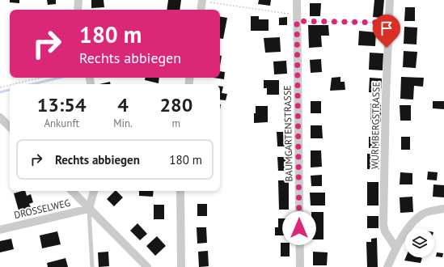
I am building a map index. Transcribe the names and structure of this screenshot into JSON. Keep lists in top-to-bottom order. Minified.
{"streets":{"street":["WURMBERGSTRASSE","BAUMGARTENSTRASSE","DROSSELWEG"]},"page":{"turn":["180 m","Rechts abbiegen"],"eta":["13:54","Ankunft","4","Min.","280","m"],"list":[{"name":"Rechts abbiegen","value":"180 m"}]}}
